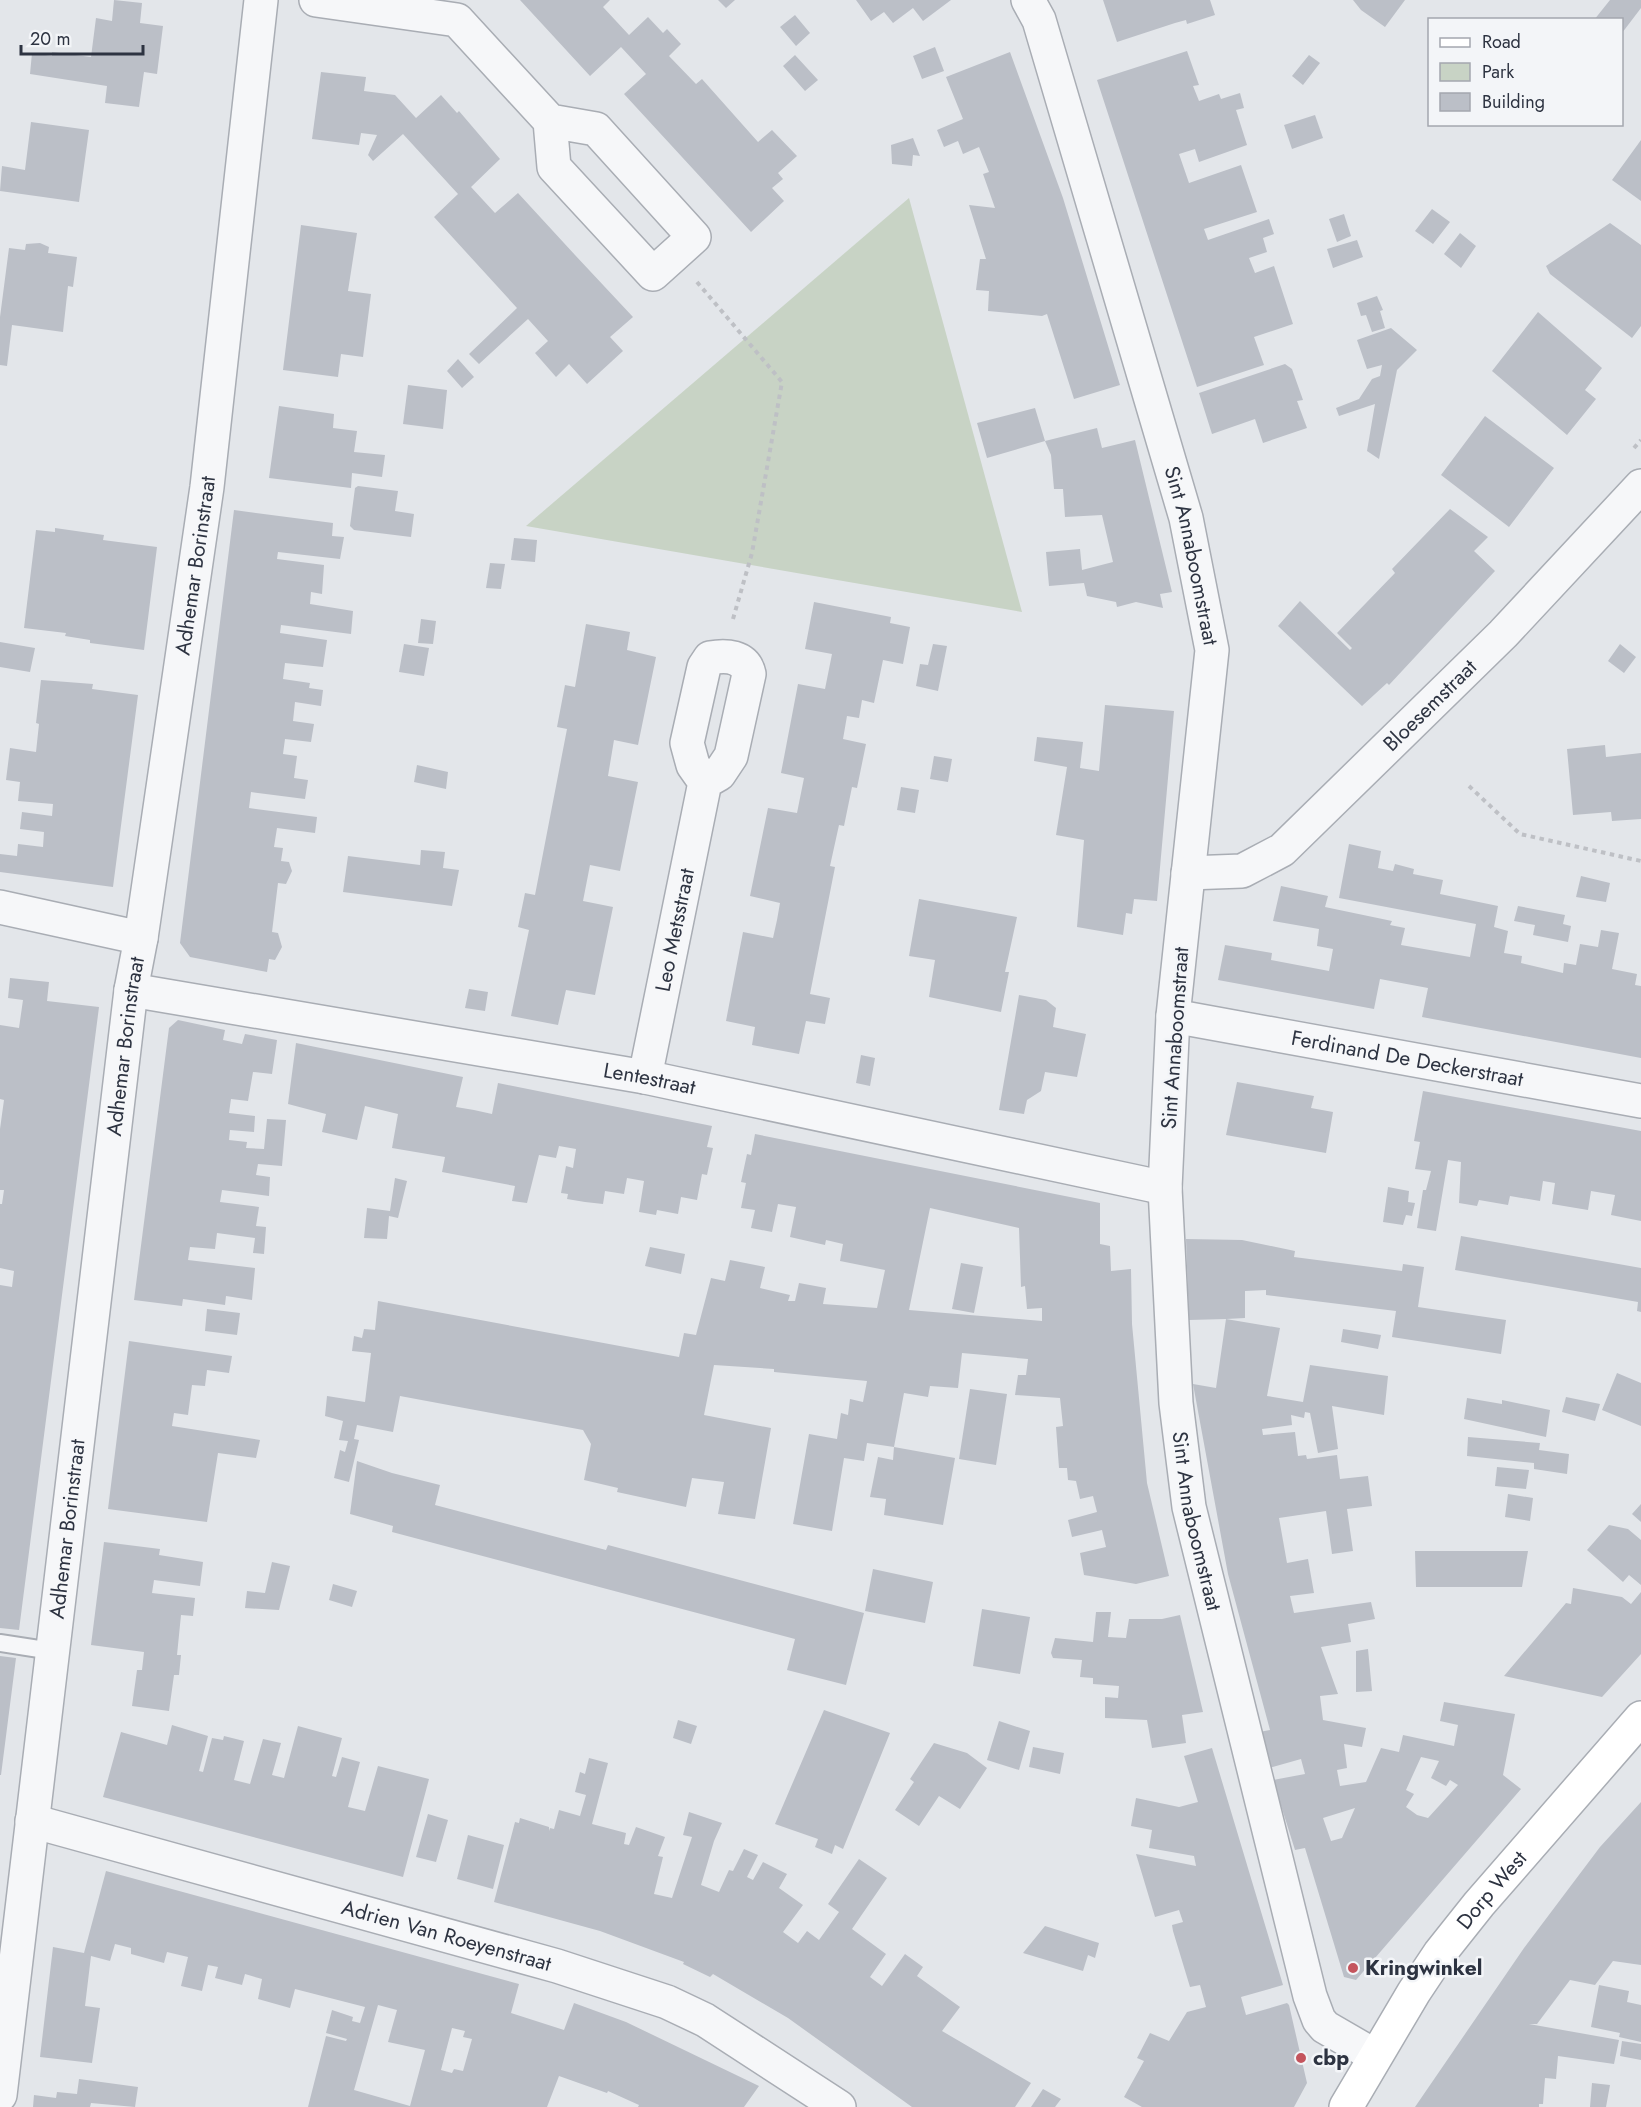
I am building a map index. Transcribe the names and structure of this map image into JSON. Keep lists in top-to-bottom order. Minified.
{"streets":{"main road":["Dorp West"],"street":["Sint Annaboomstraat","Adhemar Borinstraat","Bloesemstraat","Leo Metsstraat","Ferdinand De Deckerstraat","Lentestraat","Adrien Van Roeyenstraat"]},"crossings":[["Sint Annaboomstraat","Bloesemstraat"],["Sint Annaboomstraat","Ferdinand De Deckerstraat"],["Sint Annaboomstraat","Lentestraat"],["Sint Annaboomstraat","Dorp West"],["Adhemar Borinstraat","Lentestraat"],["Adhemar Borinstraat","Adrien Van Roeyenstraat"],["Leo Metsstraat","Lentestraat"]],"places":["Kringwinkel","cbp"],"legend":["Road","Park","Building"],"scale_bar":"20 m"}
